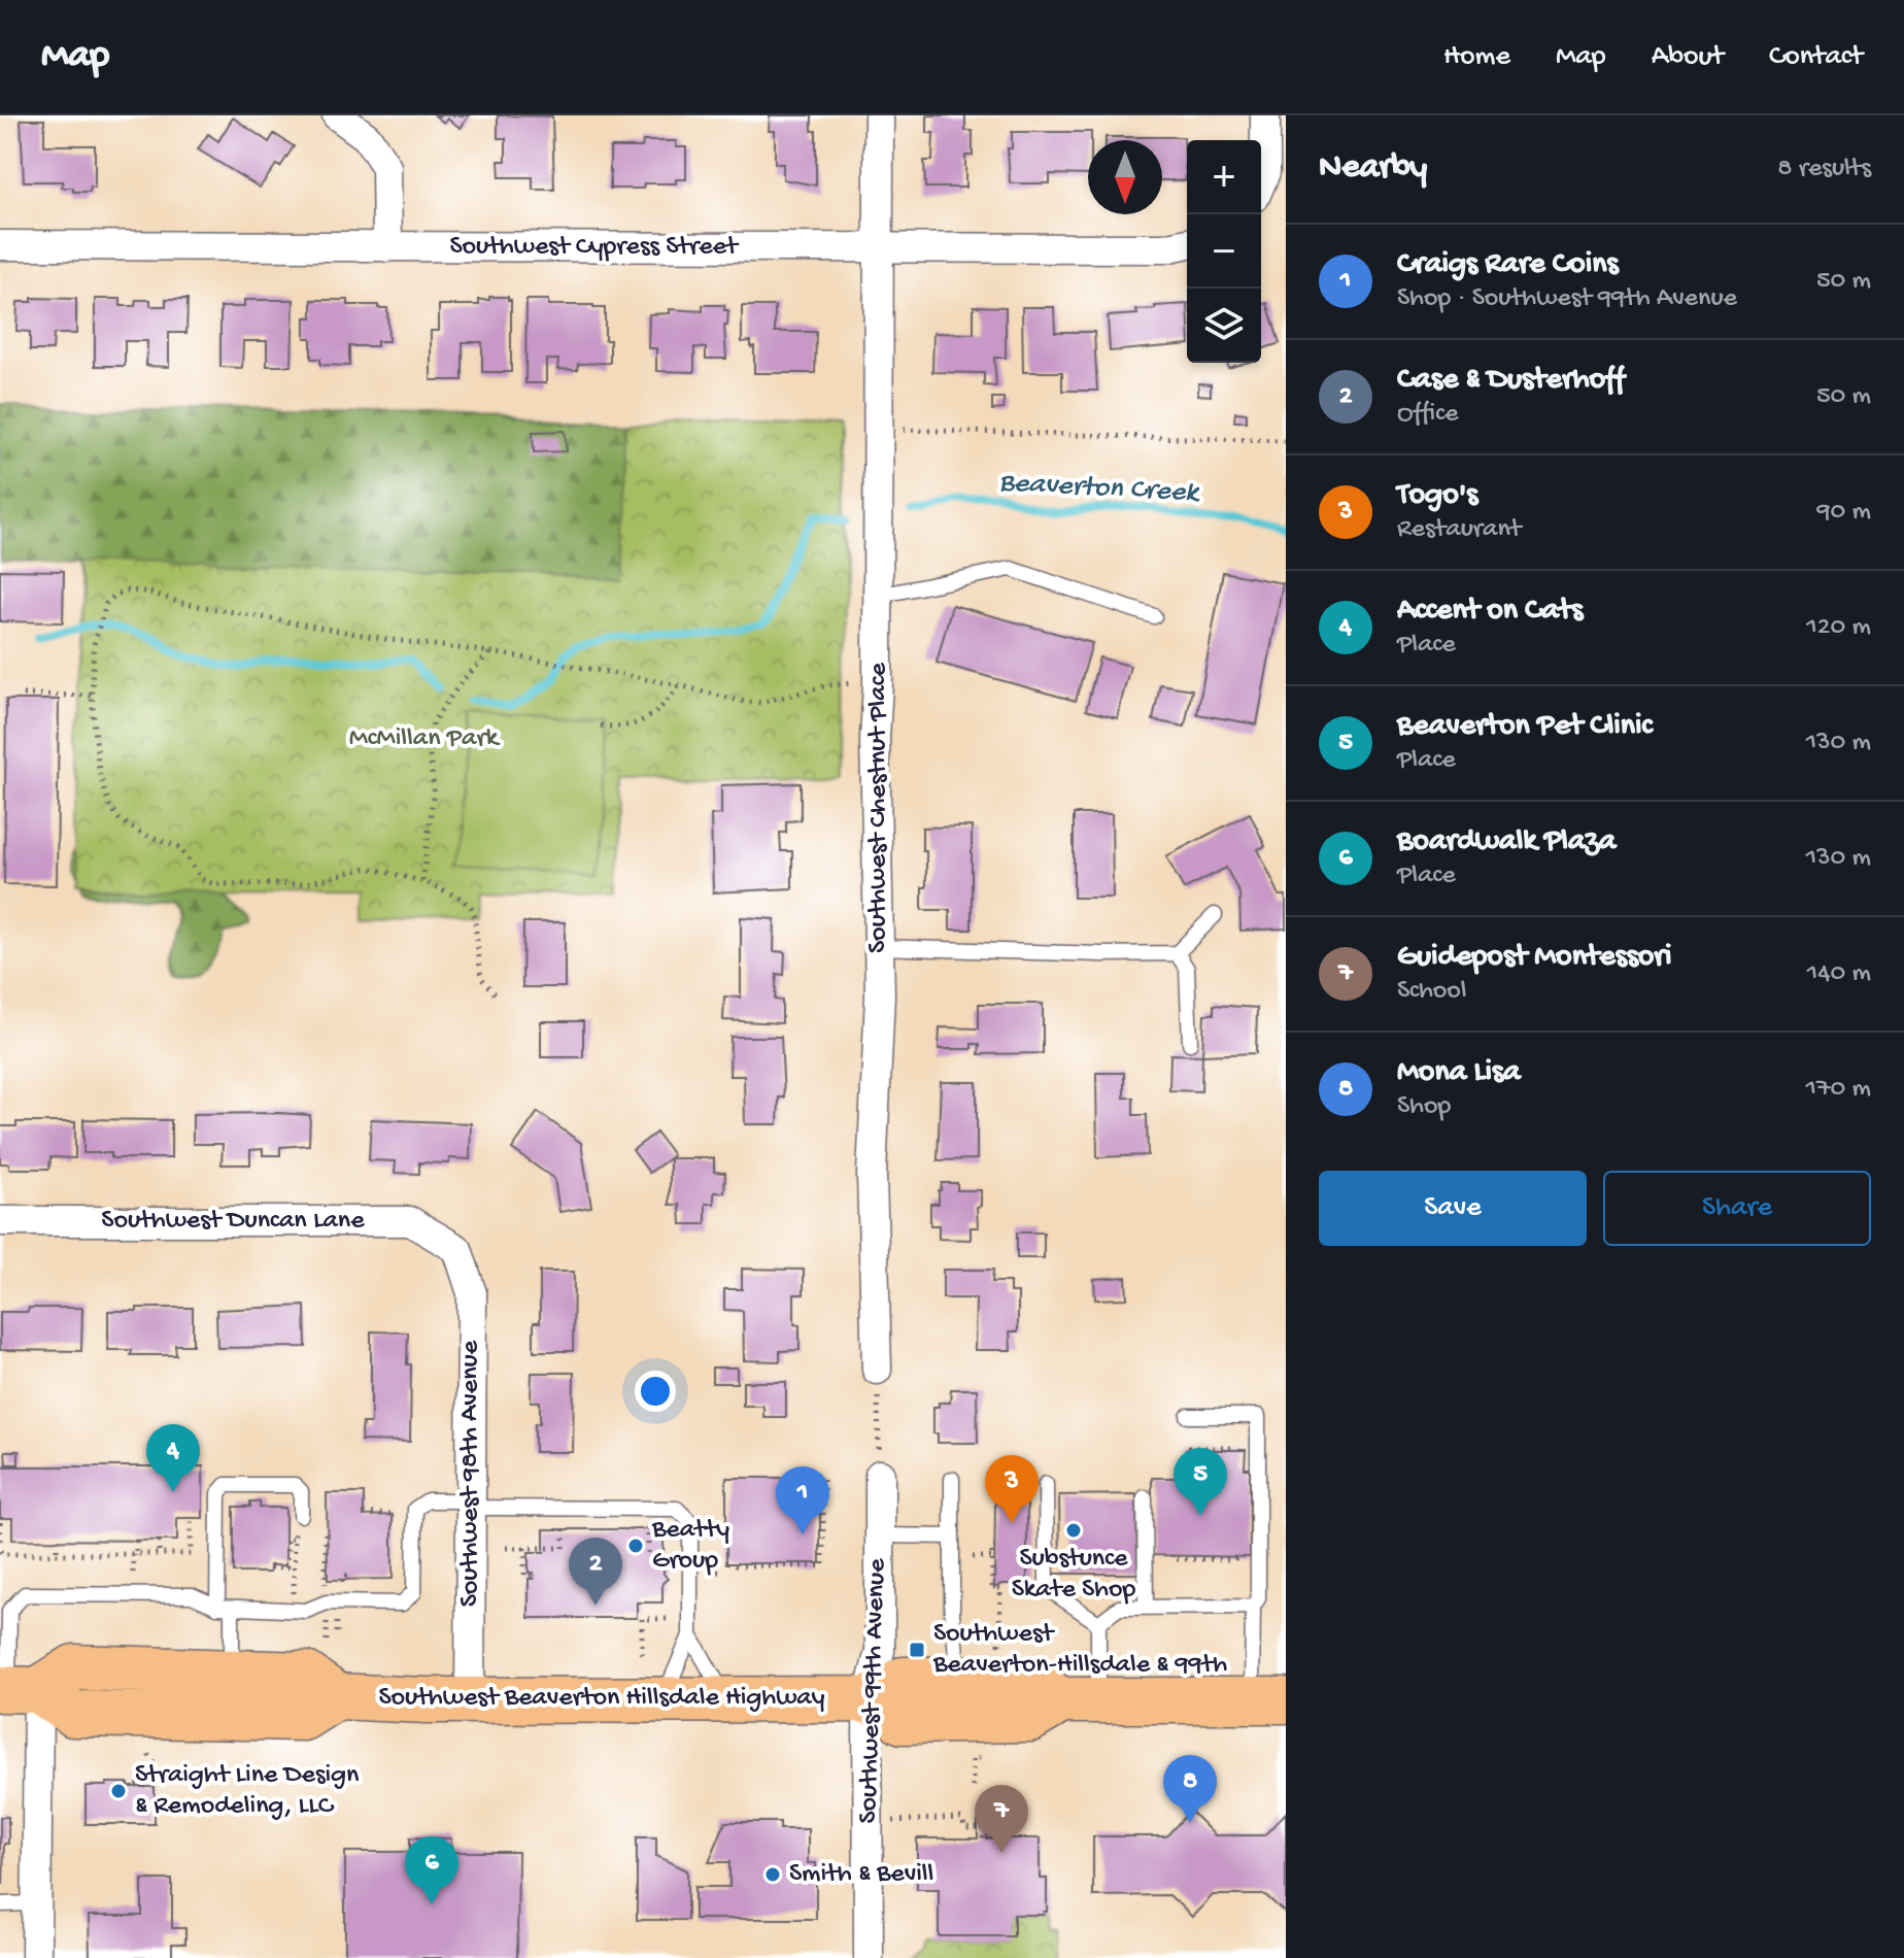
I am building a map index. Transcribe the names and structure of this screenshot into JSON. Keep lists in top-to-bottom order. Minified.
{"streets":{"main road":["Southwest Beaverton Hillsdale Highway"],"street":["Southwest Cypress Street","Southwest Chestnut Place","Southwest Duncan Lane","Southwest 98th Avenue","Southwest 99th Avenue"]},"crossings":[["Southwest Cypress Street","Southwest Chestnut Place"],["Southwest Duncan Lane","Southwest 98th Avenue"],["Southwest 98th Avenue","Southwest Beaverton Hillsdale Highway"],["Southwest 99th Avenue","Southwest Beaverton Hillsdale Highway"]],"water":["Beaverton Creek"],"parks":["McMillan Park"],"places":{"other":["Substunce Skate Shop","Beatty Group","Straight Line Design & Remodeling, LLC","Smith & Bevill"],"transit":["Southwest Beaverton-Hillsdale & 99th"]},"north":"bottom","page":{"header":"Map","nav":["Home","Map","About","Contact"],"heading":["Nearby","8 results"],"map_buttons":["+","−"],"list":[{"mark":"1","name":"Craigs Rare Coins","note":"Shop · Southwest 99th Avenue","value":"50 m"},{"mark":"2","name":"Case & Dusterhoff","note":"Office","value":"50 m"},{"mark":"3","name":"Togo's","note":"Restaurant","value":"90 m"},{"mark":"4","name":"Accent on Cats","note":"Place","value":"120 m"},{"mark":"5","name":"Beaverton Pet Clinic","note":"Place","value":"130 m"},{"mark":"6","name":"Boardwalk Plaza","note":"Place","value":"130 m"},{"mark":"7","name":"Guidepost Montessori","note":"School","value":"140 m"},{"mark":"8","name":"Mona Lisa","note":"Shop","value":"170 m"}],"buttons":["Save","Share"],"pins":["4","5","3","1","2","8","7","6"]}}
